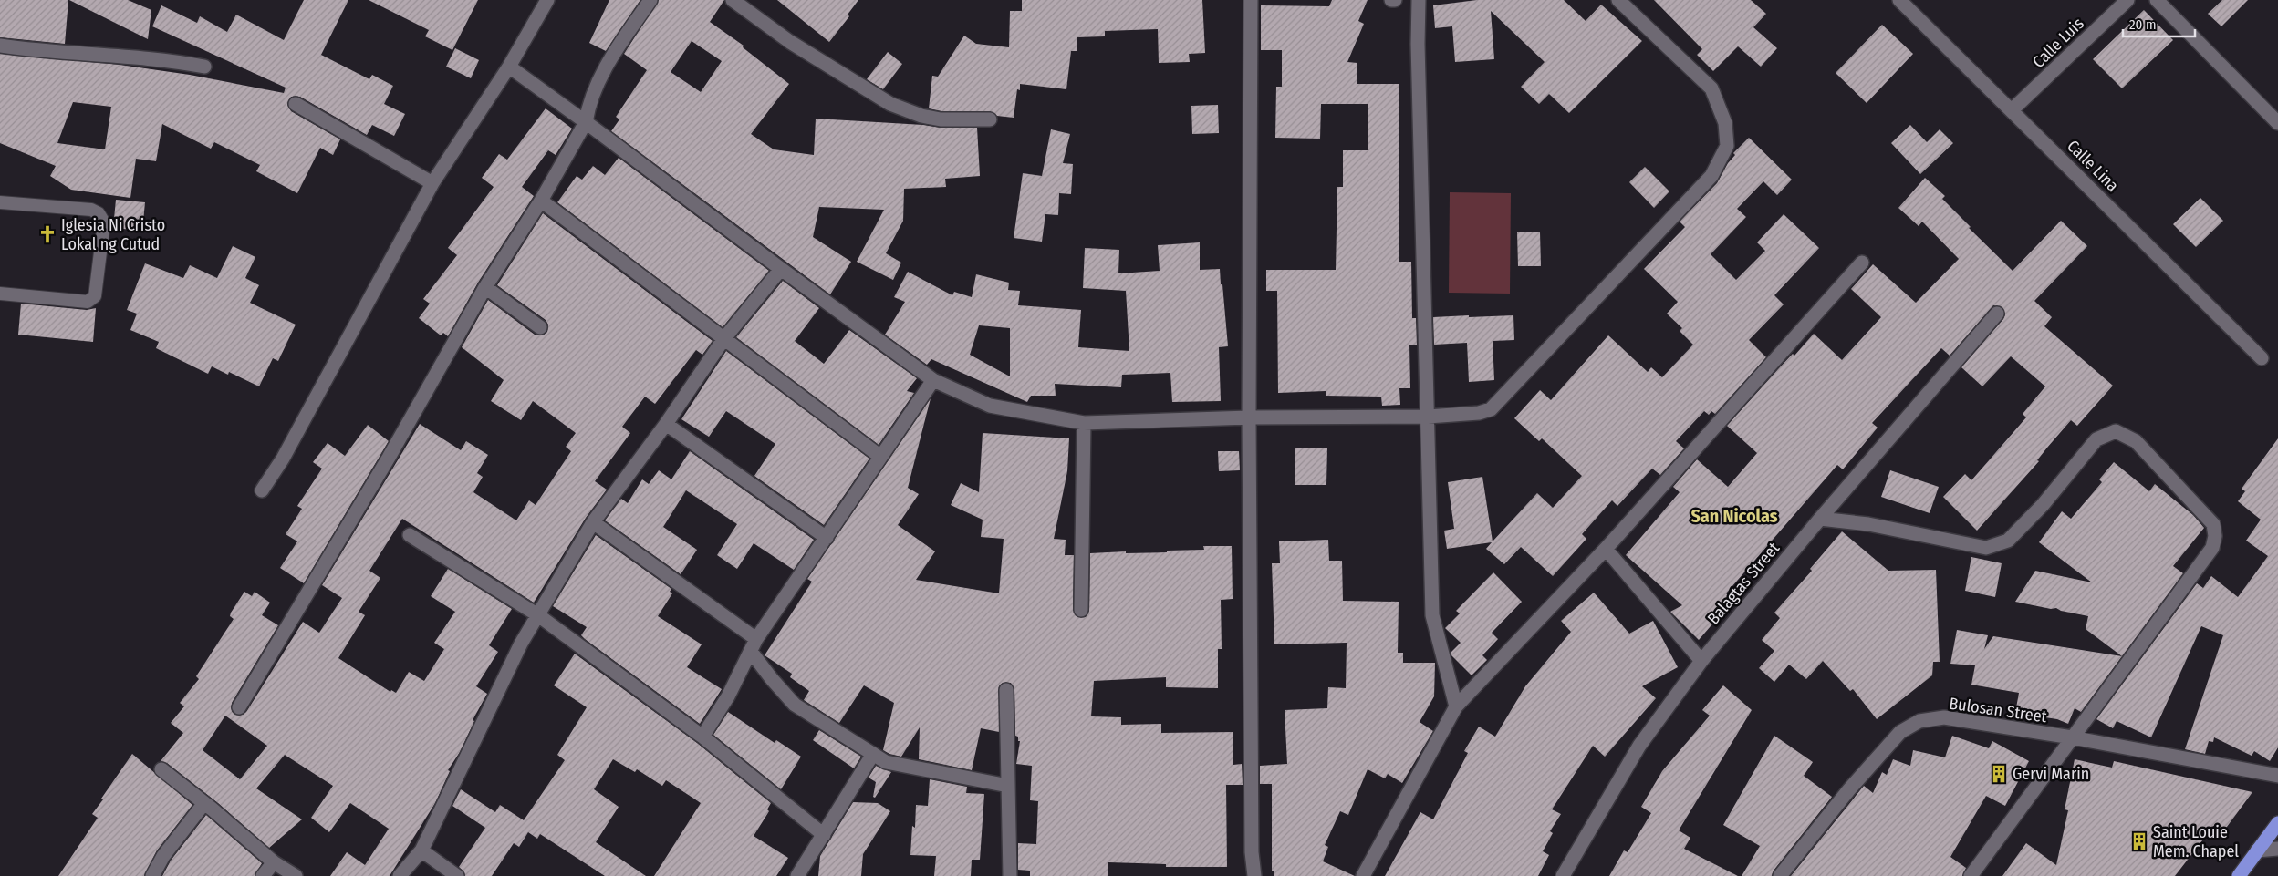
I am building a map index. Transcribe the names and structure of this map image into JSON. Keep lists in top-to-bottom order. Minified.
{"streets":{"street":["Calle Luis","Calle Lina","Balagtas Street","Bulosan Street"]},"crossings":[["Calle Luis","Calle Lina"]],"districts":["San Nicolas"],"places":{"church":["Iglesia Ni Cristo Lokal ng Cutud"],"building":["Gervi Marin","Saint Louie Mem. Chapel"]},"scale_bar":"20 m"}
